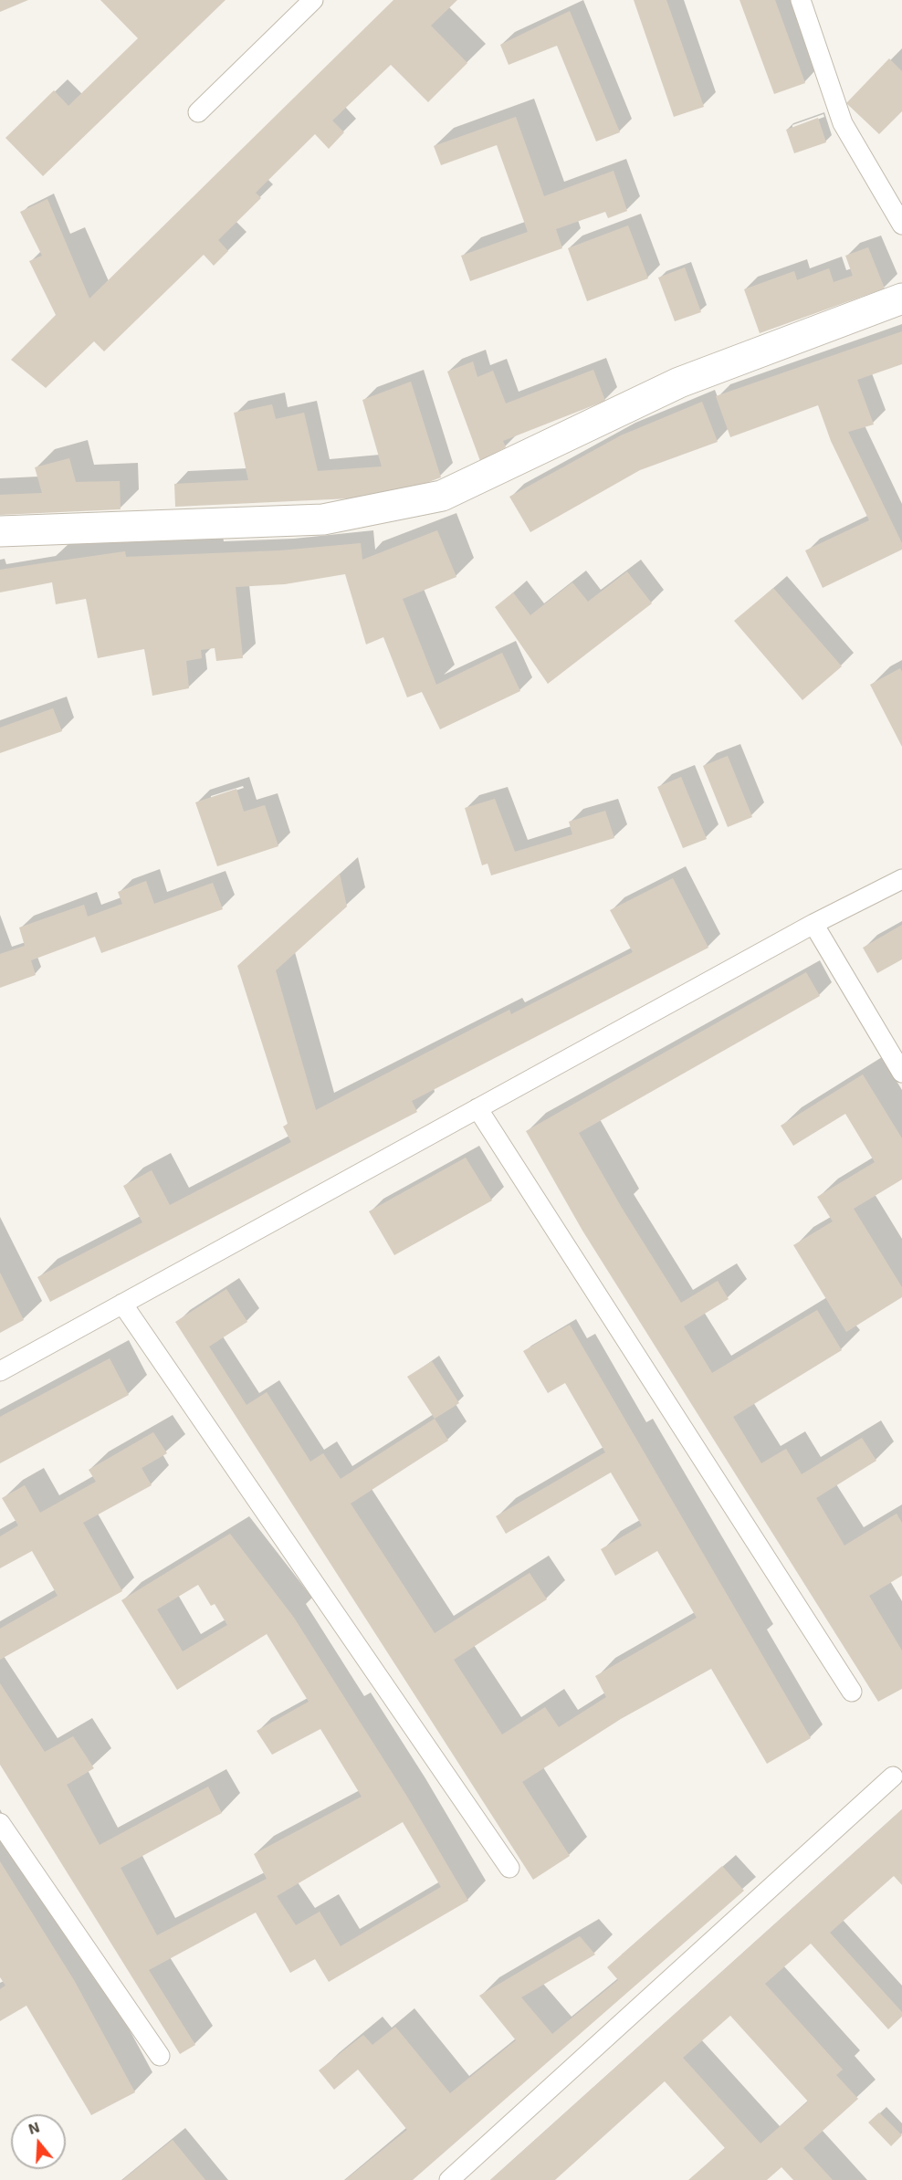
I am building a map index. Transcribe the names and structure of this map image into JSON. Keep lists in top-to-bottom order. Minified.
{"north":"top"}
